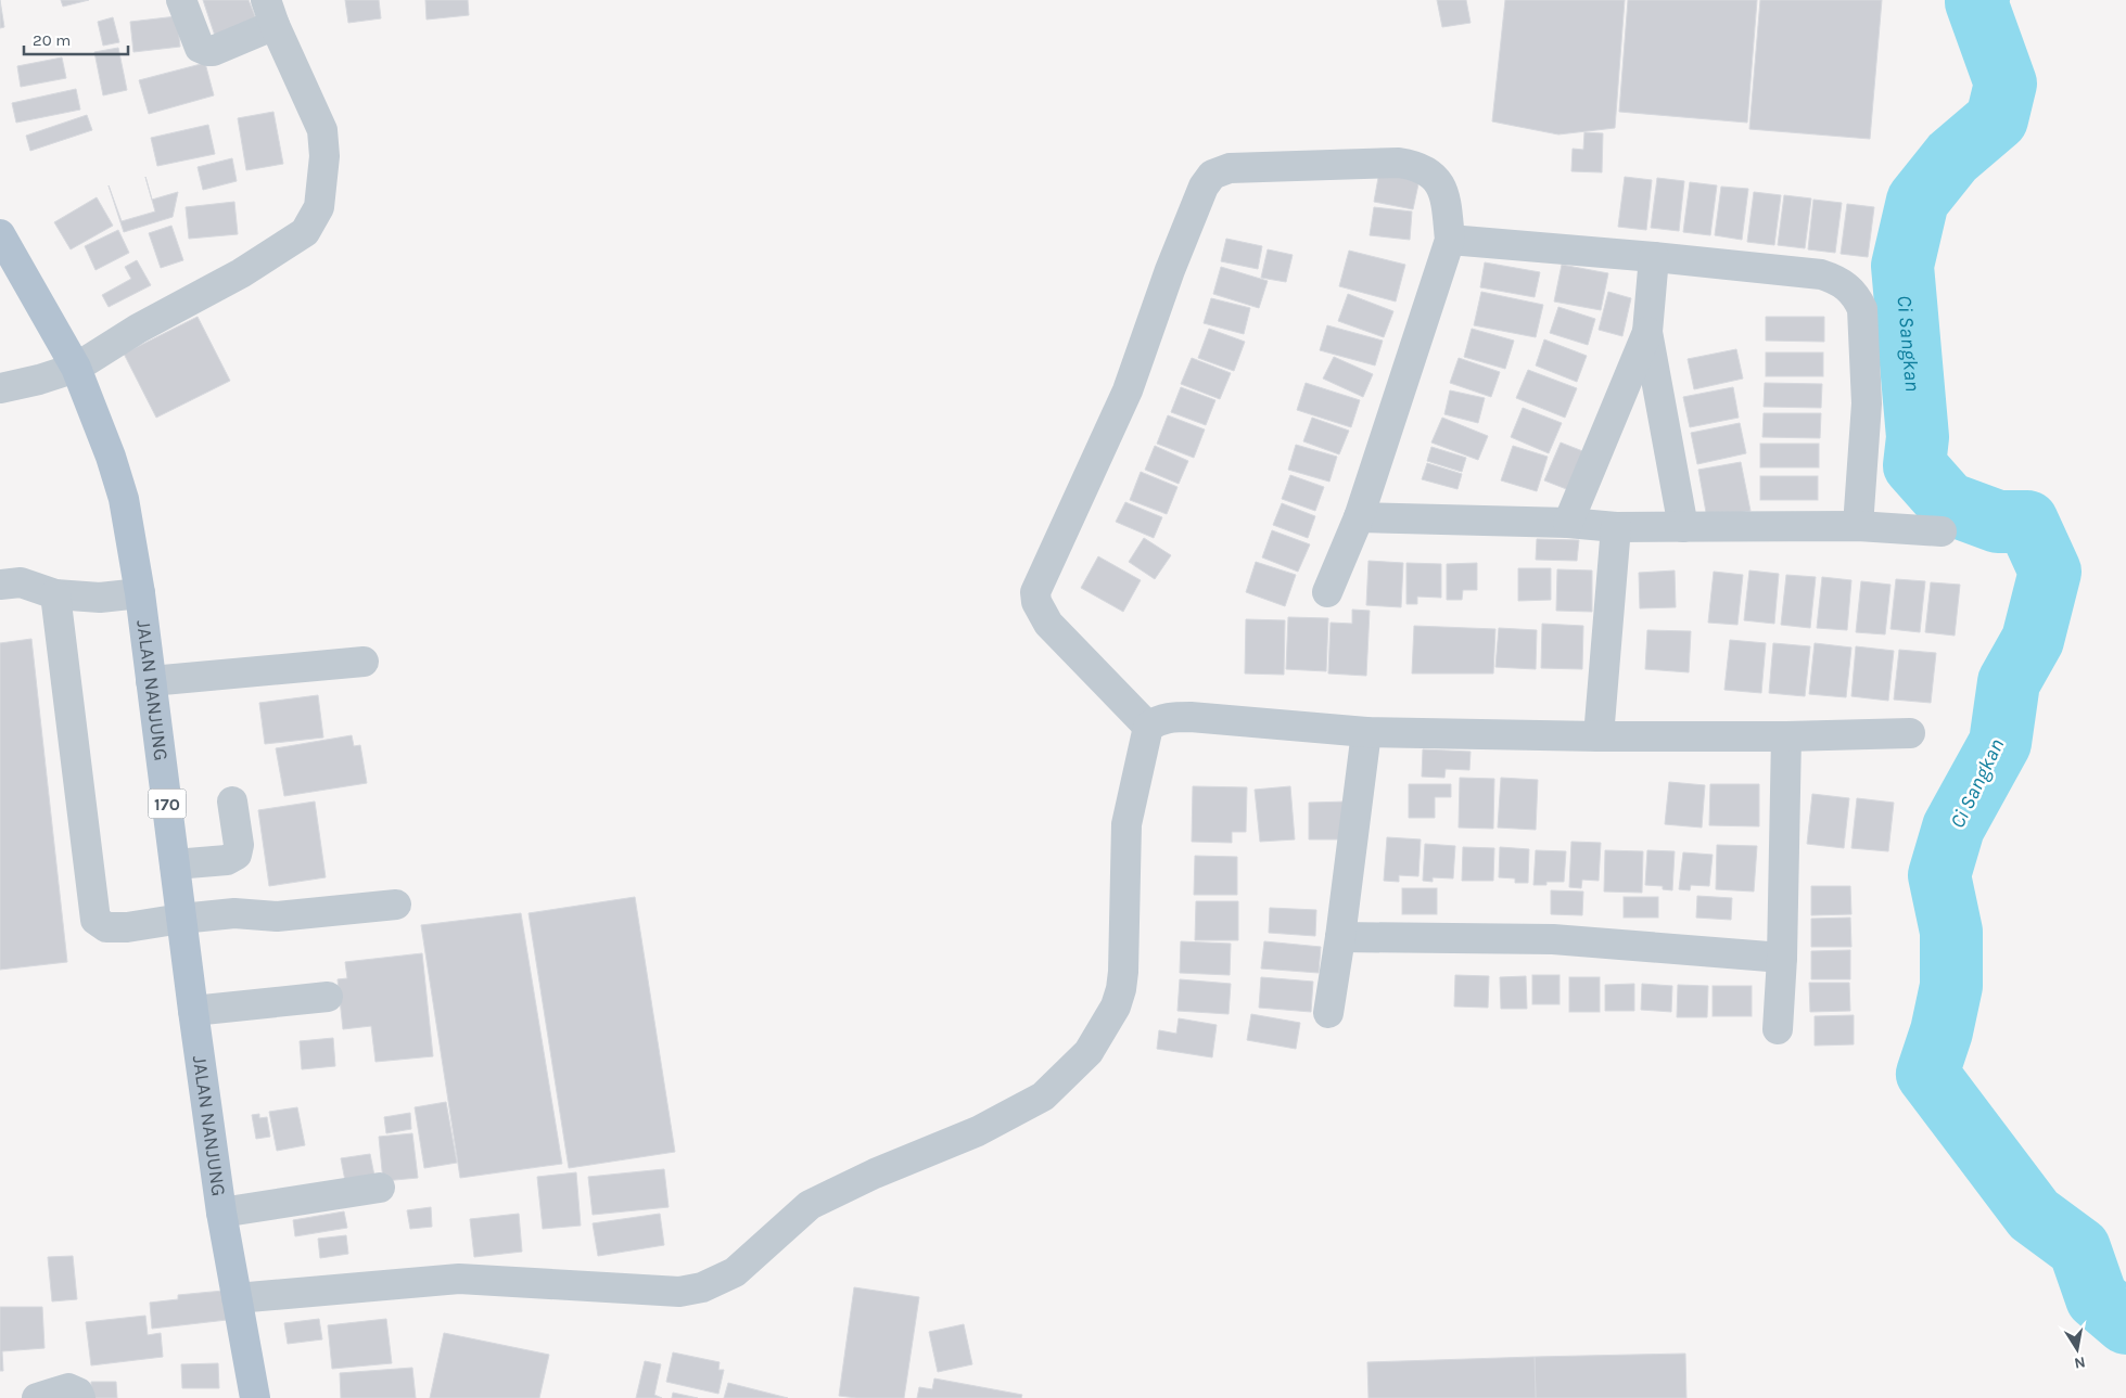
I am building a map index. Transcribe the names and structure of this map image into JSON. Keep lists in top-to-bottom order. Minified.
{"streets":{"main road":["JALAN NANJUNG","170"]},"water":["Ci Sangkan"],"scale_bar":"20 m","north":"bottom"}
